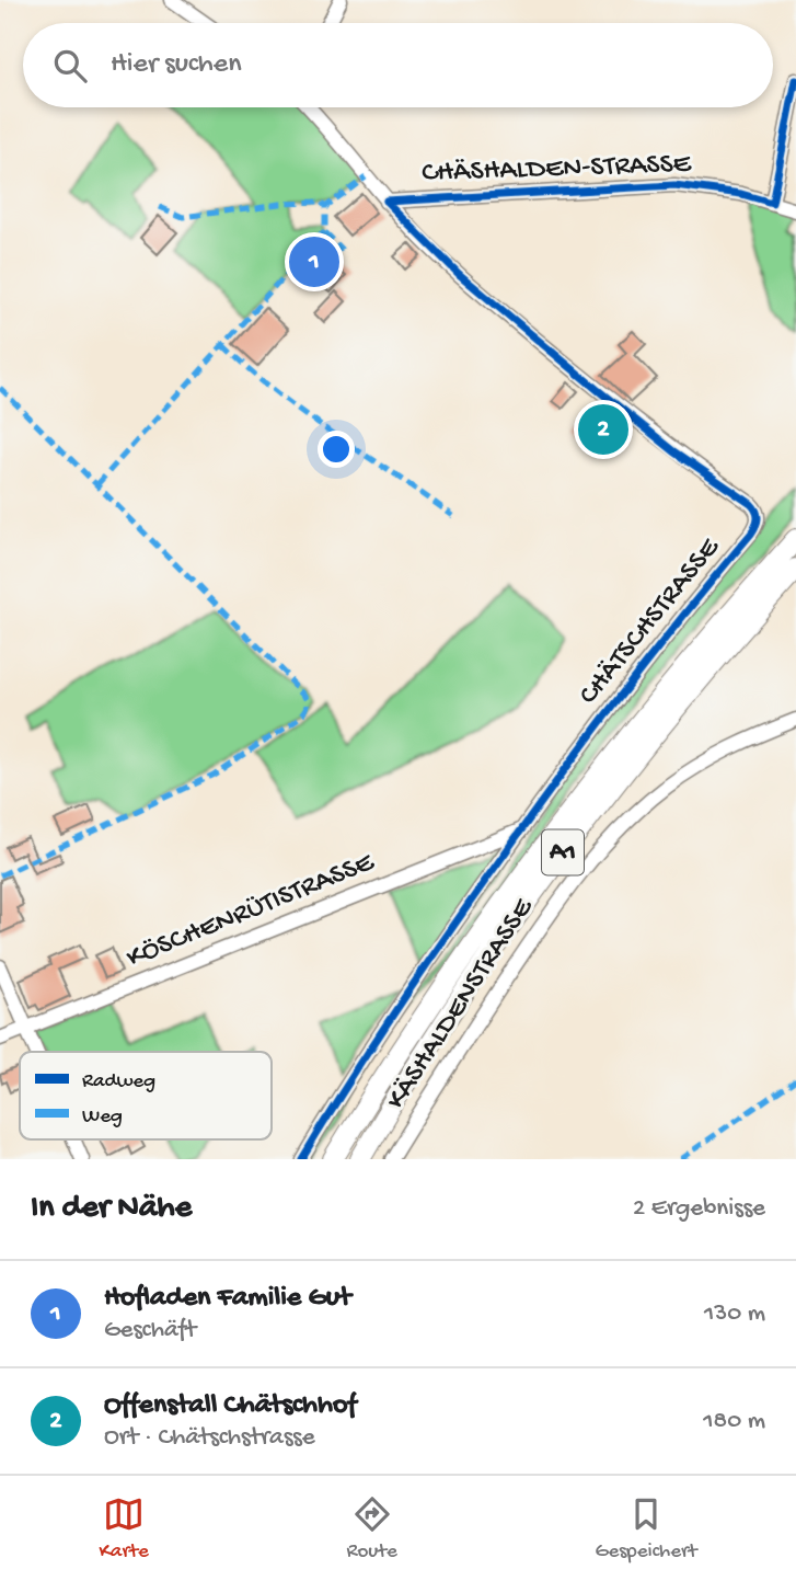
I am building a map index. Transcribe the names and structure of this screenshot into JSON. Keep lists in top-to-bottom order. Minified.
{"streets":{"highway":["A1"],"street":["CHÄSHALDEN-STRASSE","CHÄTSCHSTRASSE","KÖSCHENRÜTISTRASSE","KÄSHALDENSTRASSE"]},"crossings":[["CHÄSHALDEN-STRASSE","CHÄTSCHSTRASSE"],["CHÄTSCHSTRASSE","KÖSCHENRÜTISTRASSE"]],"legend":["Radweg","Weg"],"page":{"search":"Hier suchen","pins":["1","2"],"heading":["In der Nähe","2 Ergebnisse"],"list":[{"mark":"1","name":"Hofladen Familie Gut","note":"Geschäft","value":"130 m"},{"mark":"2","name":"Offenstall Chätschhof","note":"Ort · Chätschstrasse","value":"180 m"}],"nav":["Karte","Route","Gespeichert"]}}
